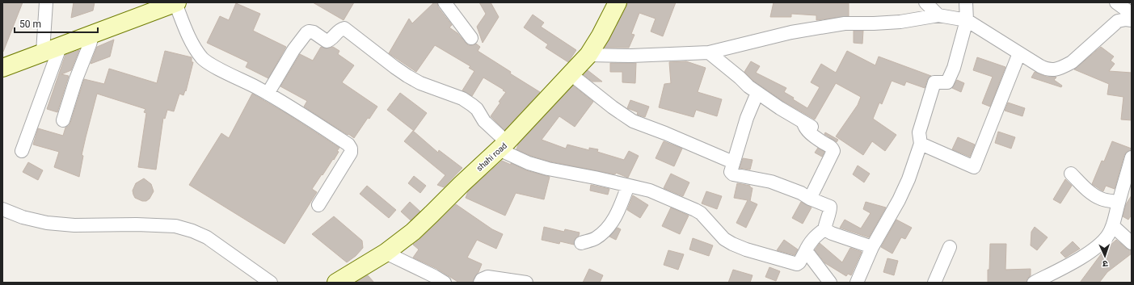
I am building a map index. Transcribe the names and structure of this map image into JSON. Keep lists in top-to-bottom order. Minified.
{"streets":{"street":["shahi road"]},"scale_bar":"50 m","north":"bottom"}
